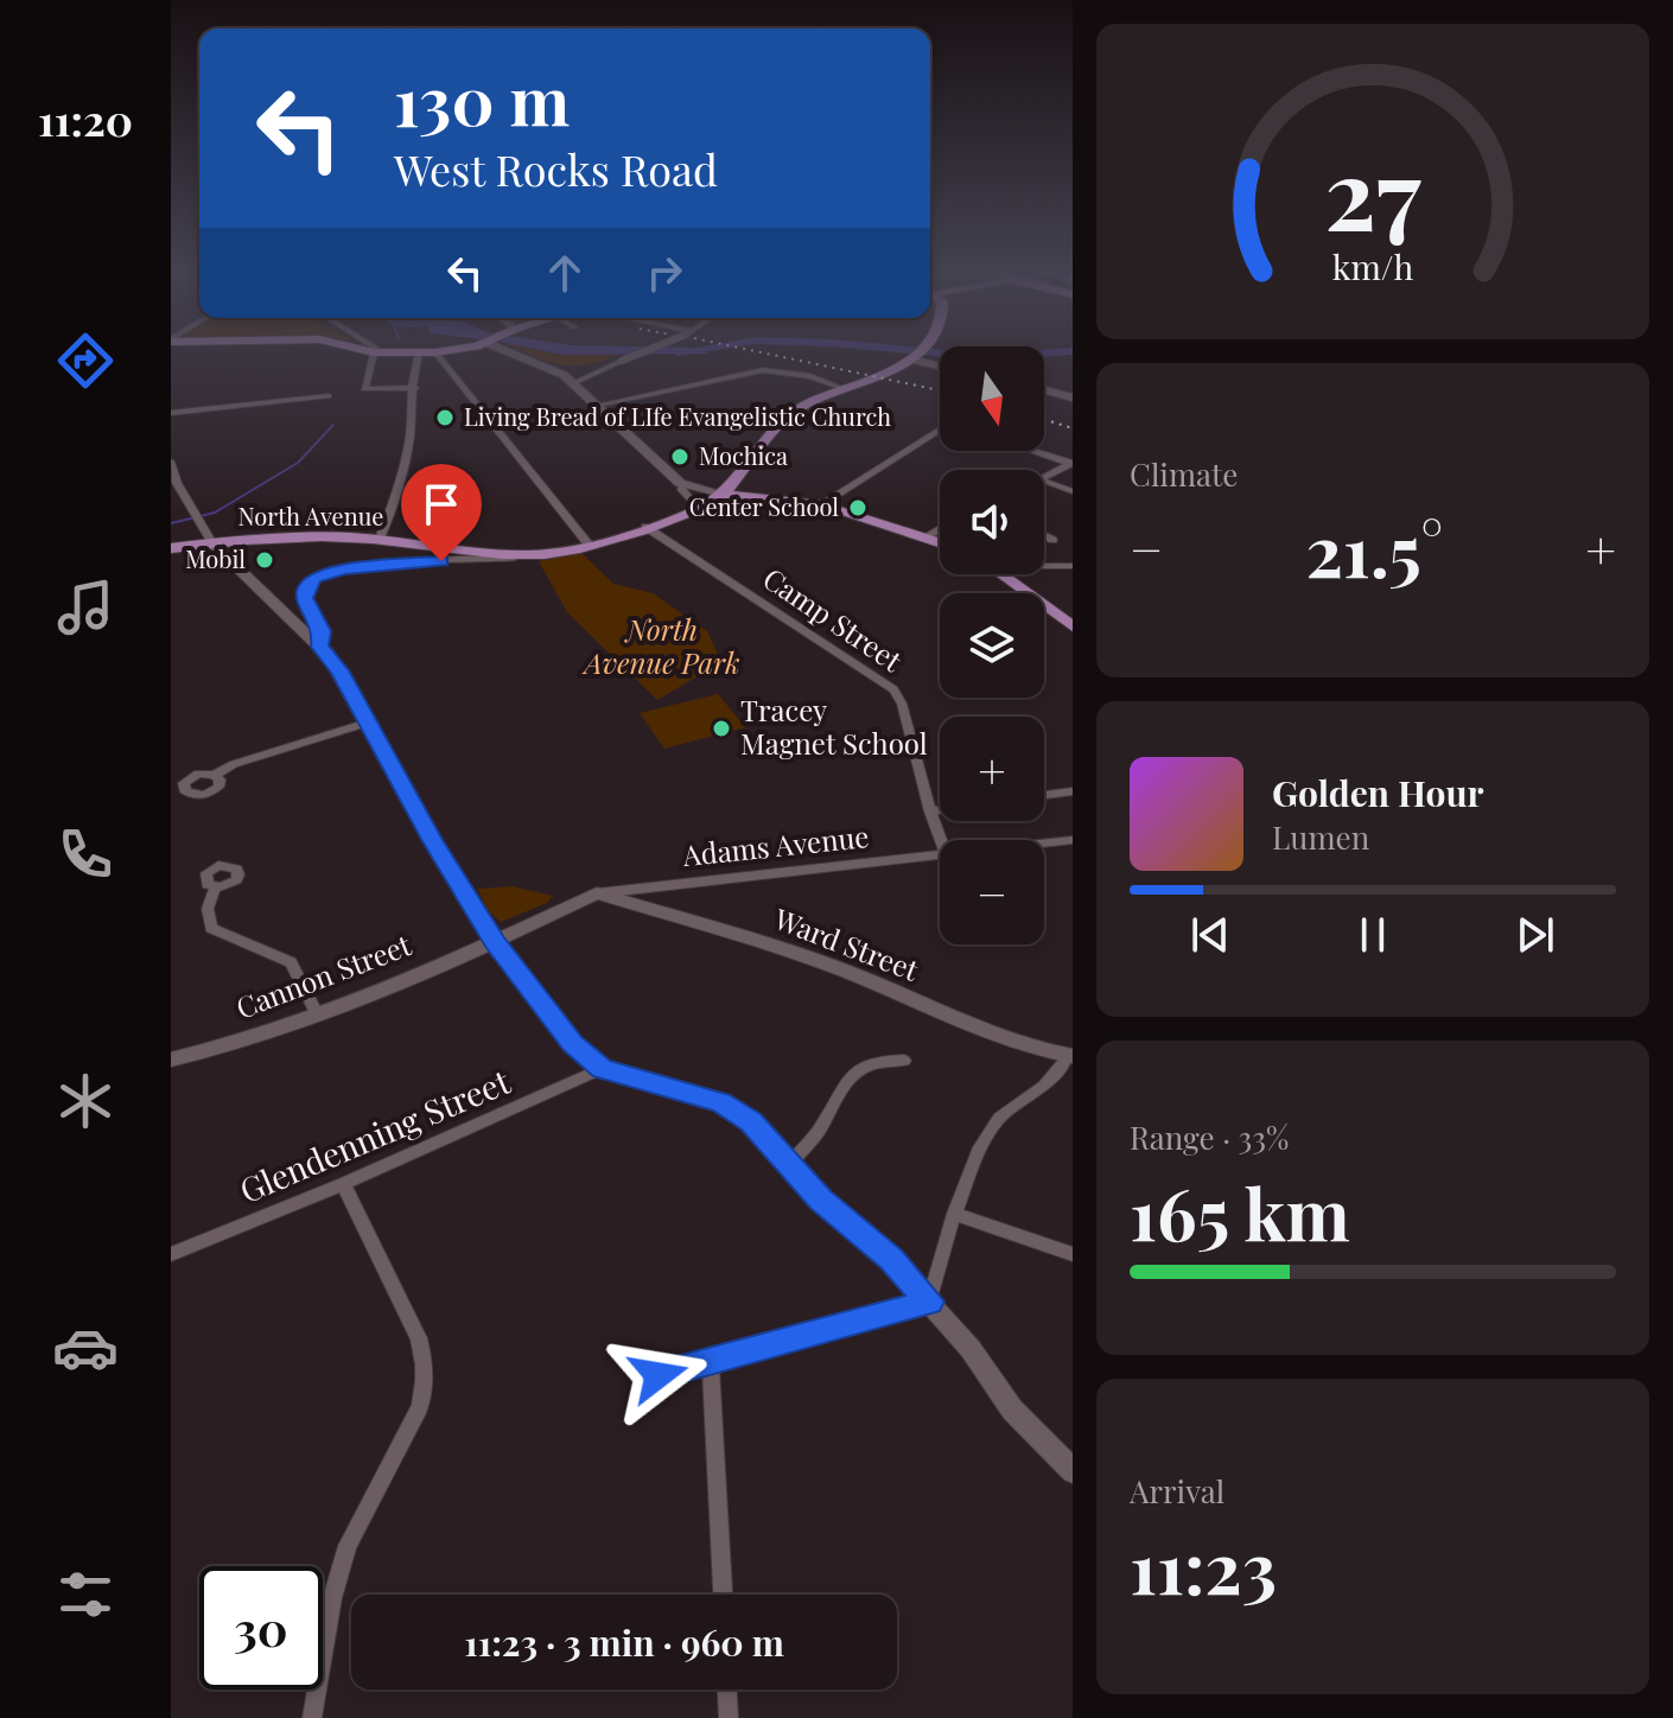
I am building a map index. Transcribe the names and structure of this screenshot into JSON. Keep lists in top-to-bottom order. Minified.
{"streets":{"main road":["North Avenue","Adams Avenue","Ward Street","Cannon Street"],"street":["Camp Street","Glendenning Street"]},"crossings":[["North Avenue","Camp Street"],["Adams Avenue","Ward Street"],["Adams Avenue","Cannon Street"]],"parks":["North Avenue Park"],"places":["Living Bread of LIfe Evangelistic Church","Mochica","Center School","Mobil","Tracey Magnet School"],"north":"bottom","page":{"tabs":"11:20","turn":["130 m","West Rocks Road"],"map_buttons":["+","−"],"tile":["Climate",["Range · 33%","165 km"],["Arrival","11:23"]],"heat":["−","21.5°","+"],"song":["Golden Hour","Lumen"],"limit":"30","trip":"11:23 · 3 min · 960 m","gauge":["27","km/h"]}}
